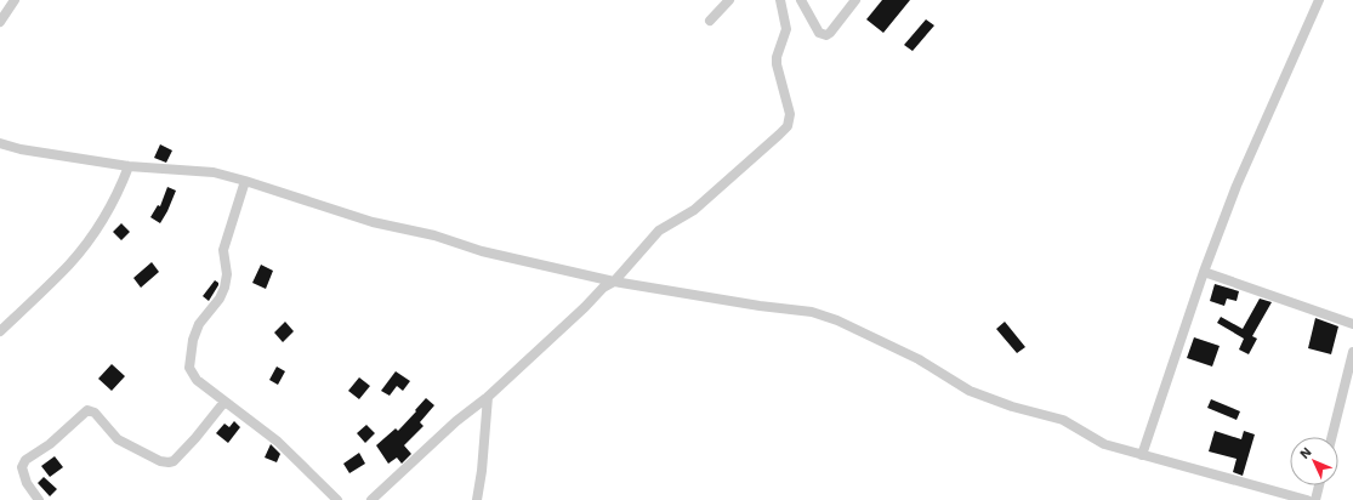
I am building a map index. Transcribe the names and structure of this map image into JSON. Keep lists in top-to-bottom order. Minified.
{"north":"top left"}
